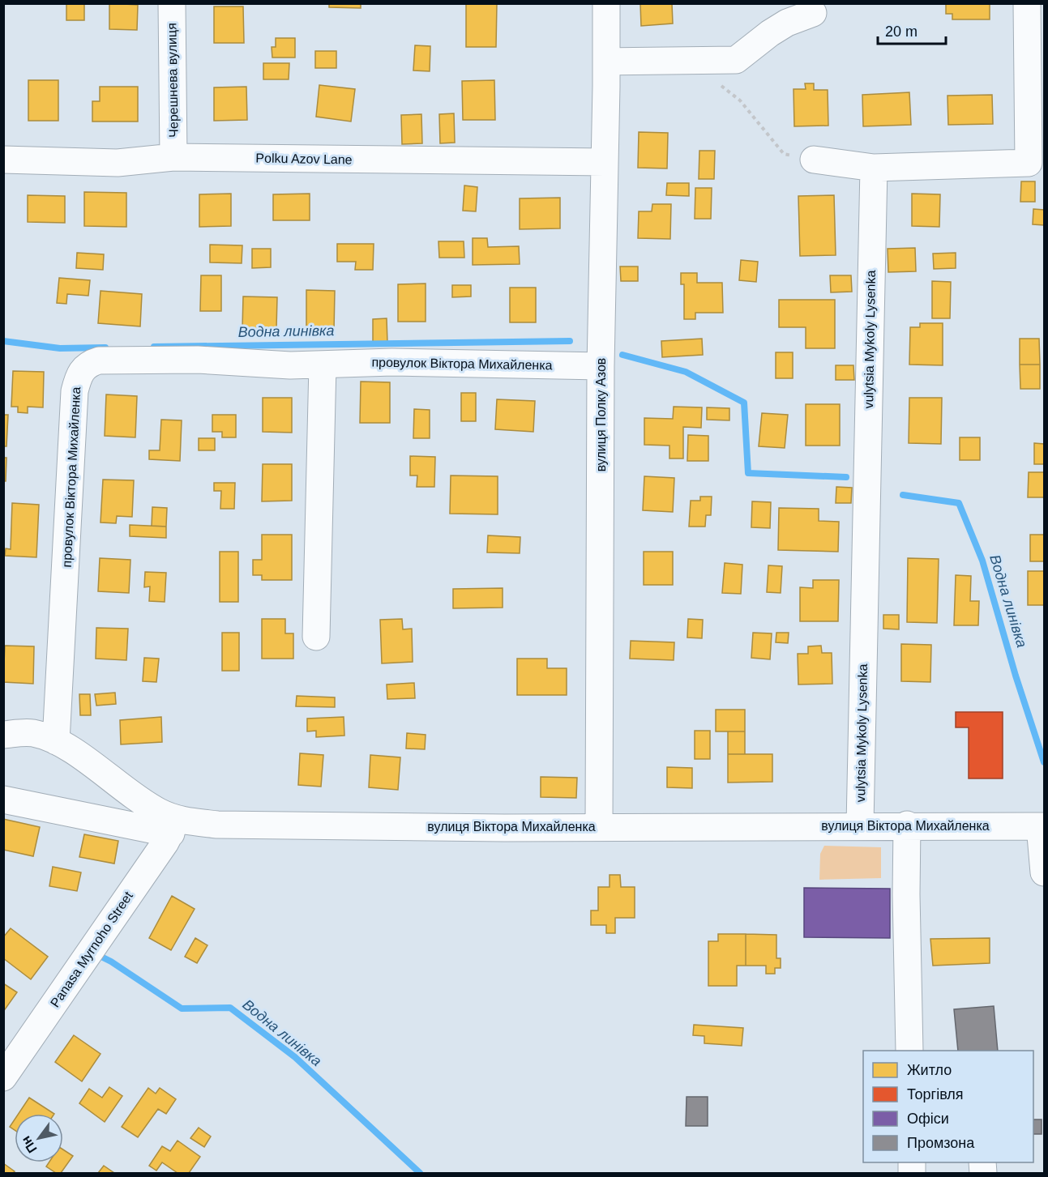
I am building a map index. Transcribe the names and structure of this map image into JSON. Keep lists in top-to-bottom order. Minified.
{"streets":{"street":["Черешнева вулиця","Polku Azov Lane","vulytsia Mykoly Lysenka","провулок Віктора Михайленка","вулиця Полку Азов","вулиця Віктора Михайленка","Panasa Myrnoho Street"]},"crossings":[["Черешнева вулиця","Polku Azov Lane"],["Polku Azov Lane","вулиця Полку Азов"],["vulytsia Mykoly Lysenka","вулиця Віктора Михайленка"],["провулок Віктора Михайленка","вулиця Полку Азов"],["провулок Віктора Михайленка","вулиця Віктора Михайленка"],["вулиця Полку Азов","вулиця Віктора Михайленка"],["вулиця Віктора Михайленка","Panasa Myrnoho Street"]],"water":["Водна линівка"],"legend":["Житло","Торгівля","Офіси","Промзона"],"scale_bar":"20 m","north":"bottom left"}
